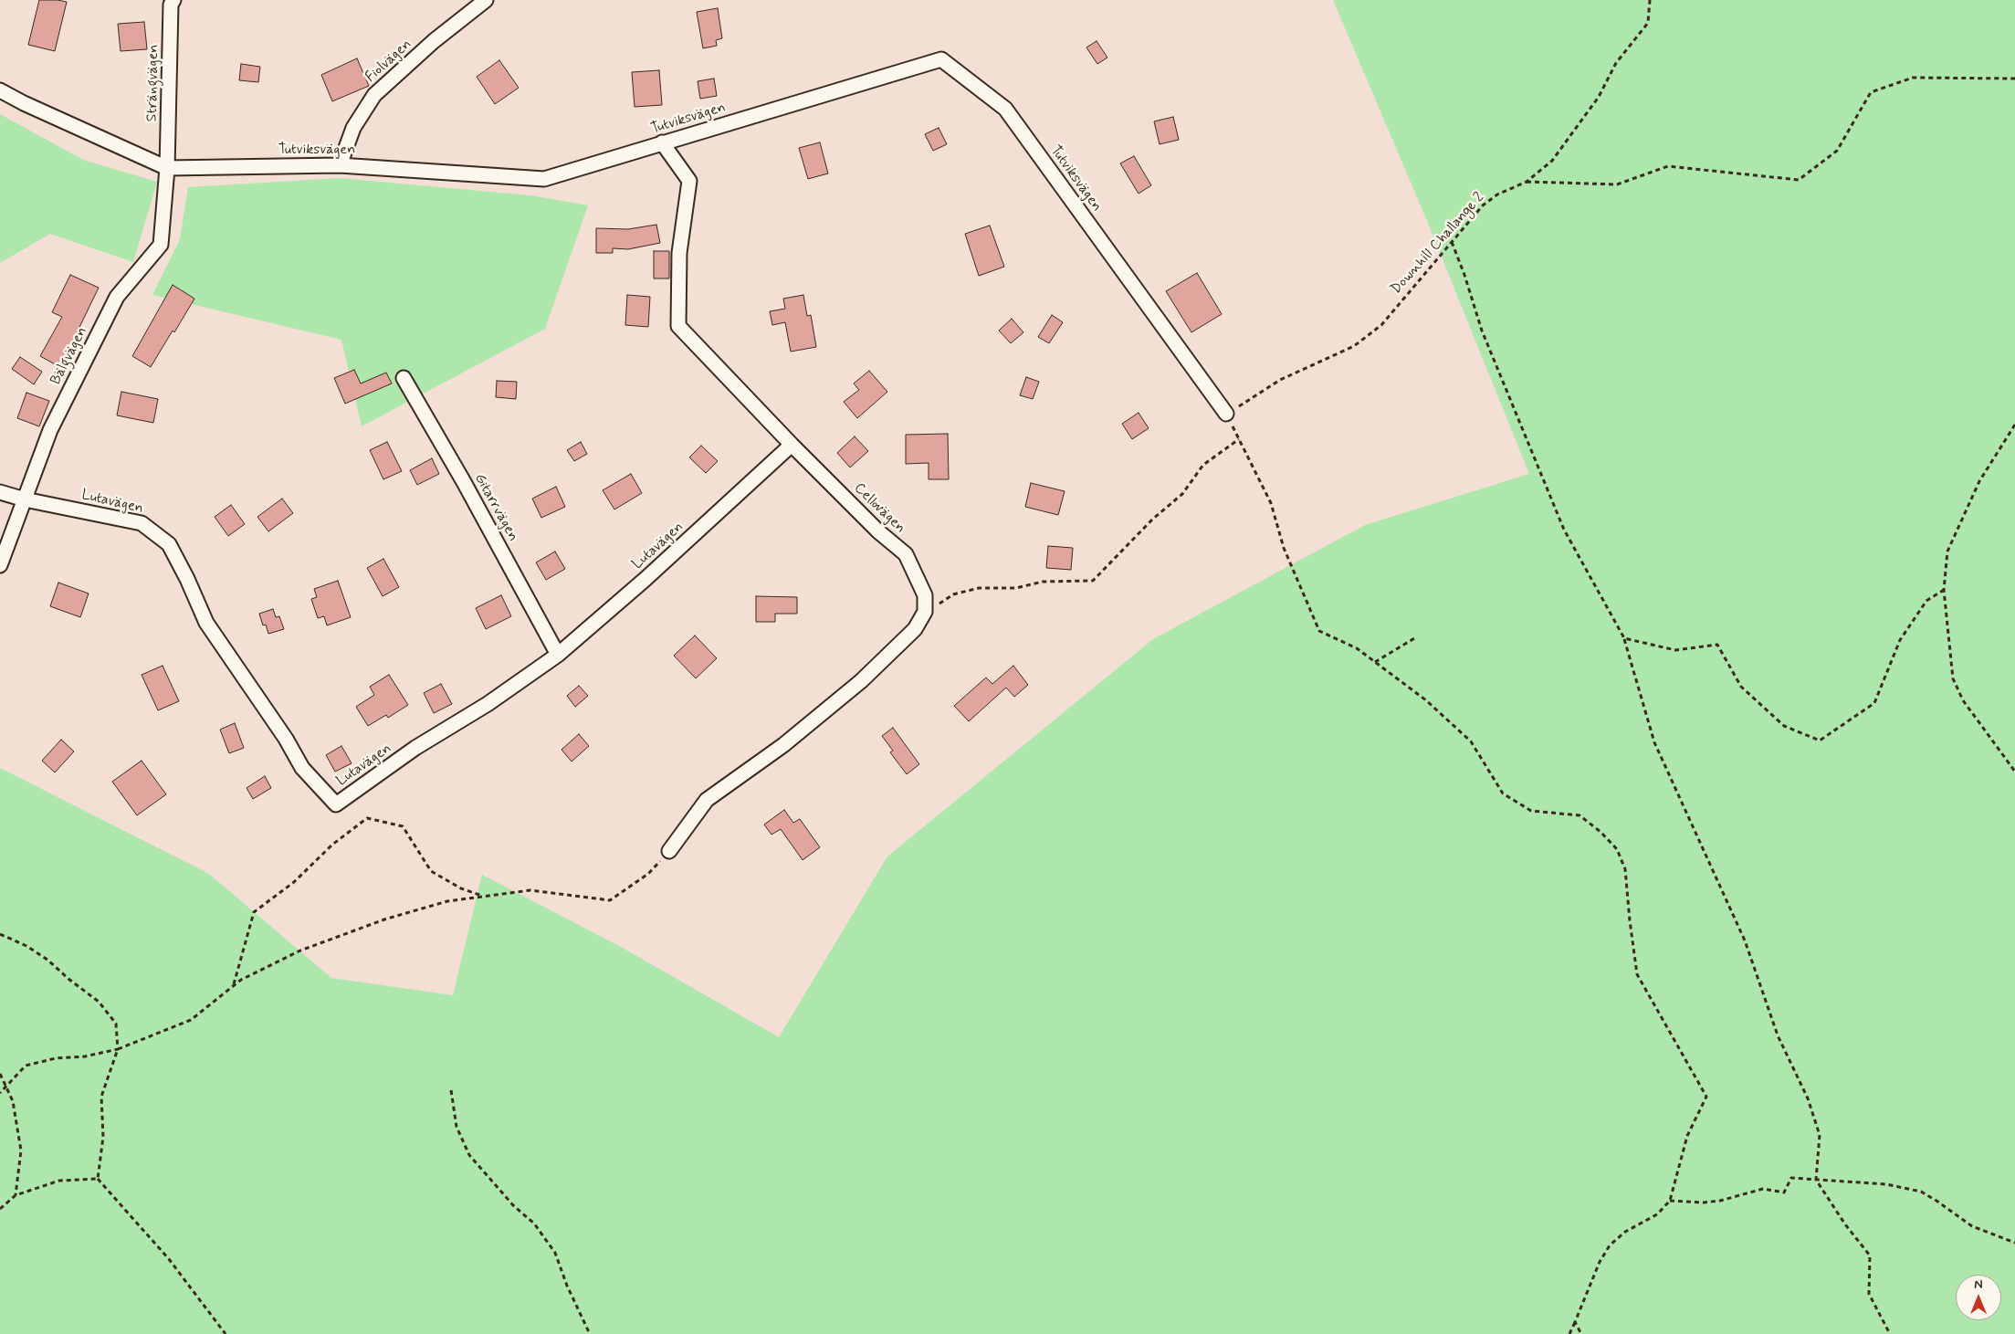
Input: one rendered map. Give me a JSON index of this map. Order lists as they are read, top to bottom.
{
  "streets": {
    "street": [
      "Fiolvägen",
      "Strängvägen",
      "Tutviksvägen",
      "Bälgvägen",
      "Lutavägen",
      "Gitarrvägen",
      "Cellovägen"
    ],
    "path": ["Downhill Challange 2"]
  },
  "crossings": [
    ["Fiolvägen", "Tutviksvägen"],
    ["Strängvägen", "Tutviksvägen"],
    ["Strängvägen", "Bälgvägen"],
    ["Tutviksvägen", "Downhill Challange 2"],
    ["Tutviksvägen", "Bälgvägen"],
    ["Tutviksvägen", "Cellovägen"],
    ["Bälgvägen", "Lutavägen"],
    ["Lutavägen", "Gitarrvägen"],
    ["Lutavägen", "Cellovägen"]
  ],
  "north": "top"
}
